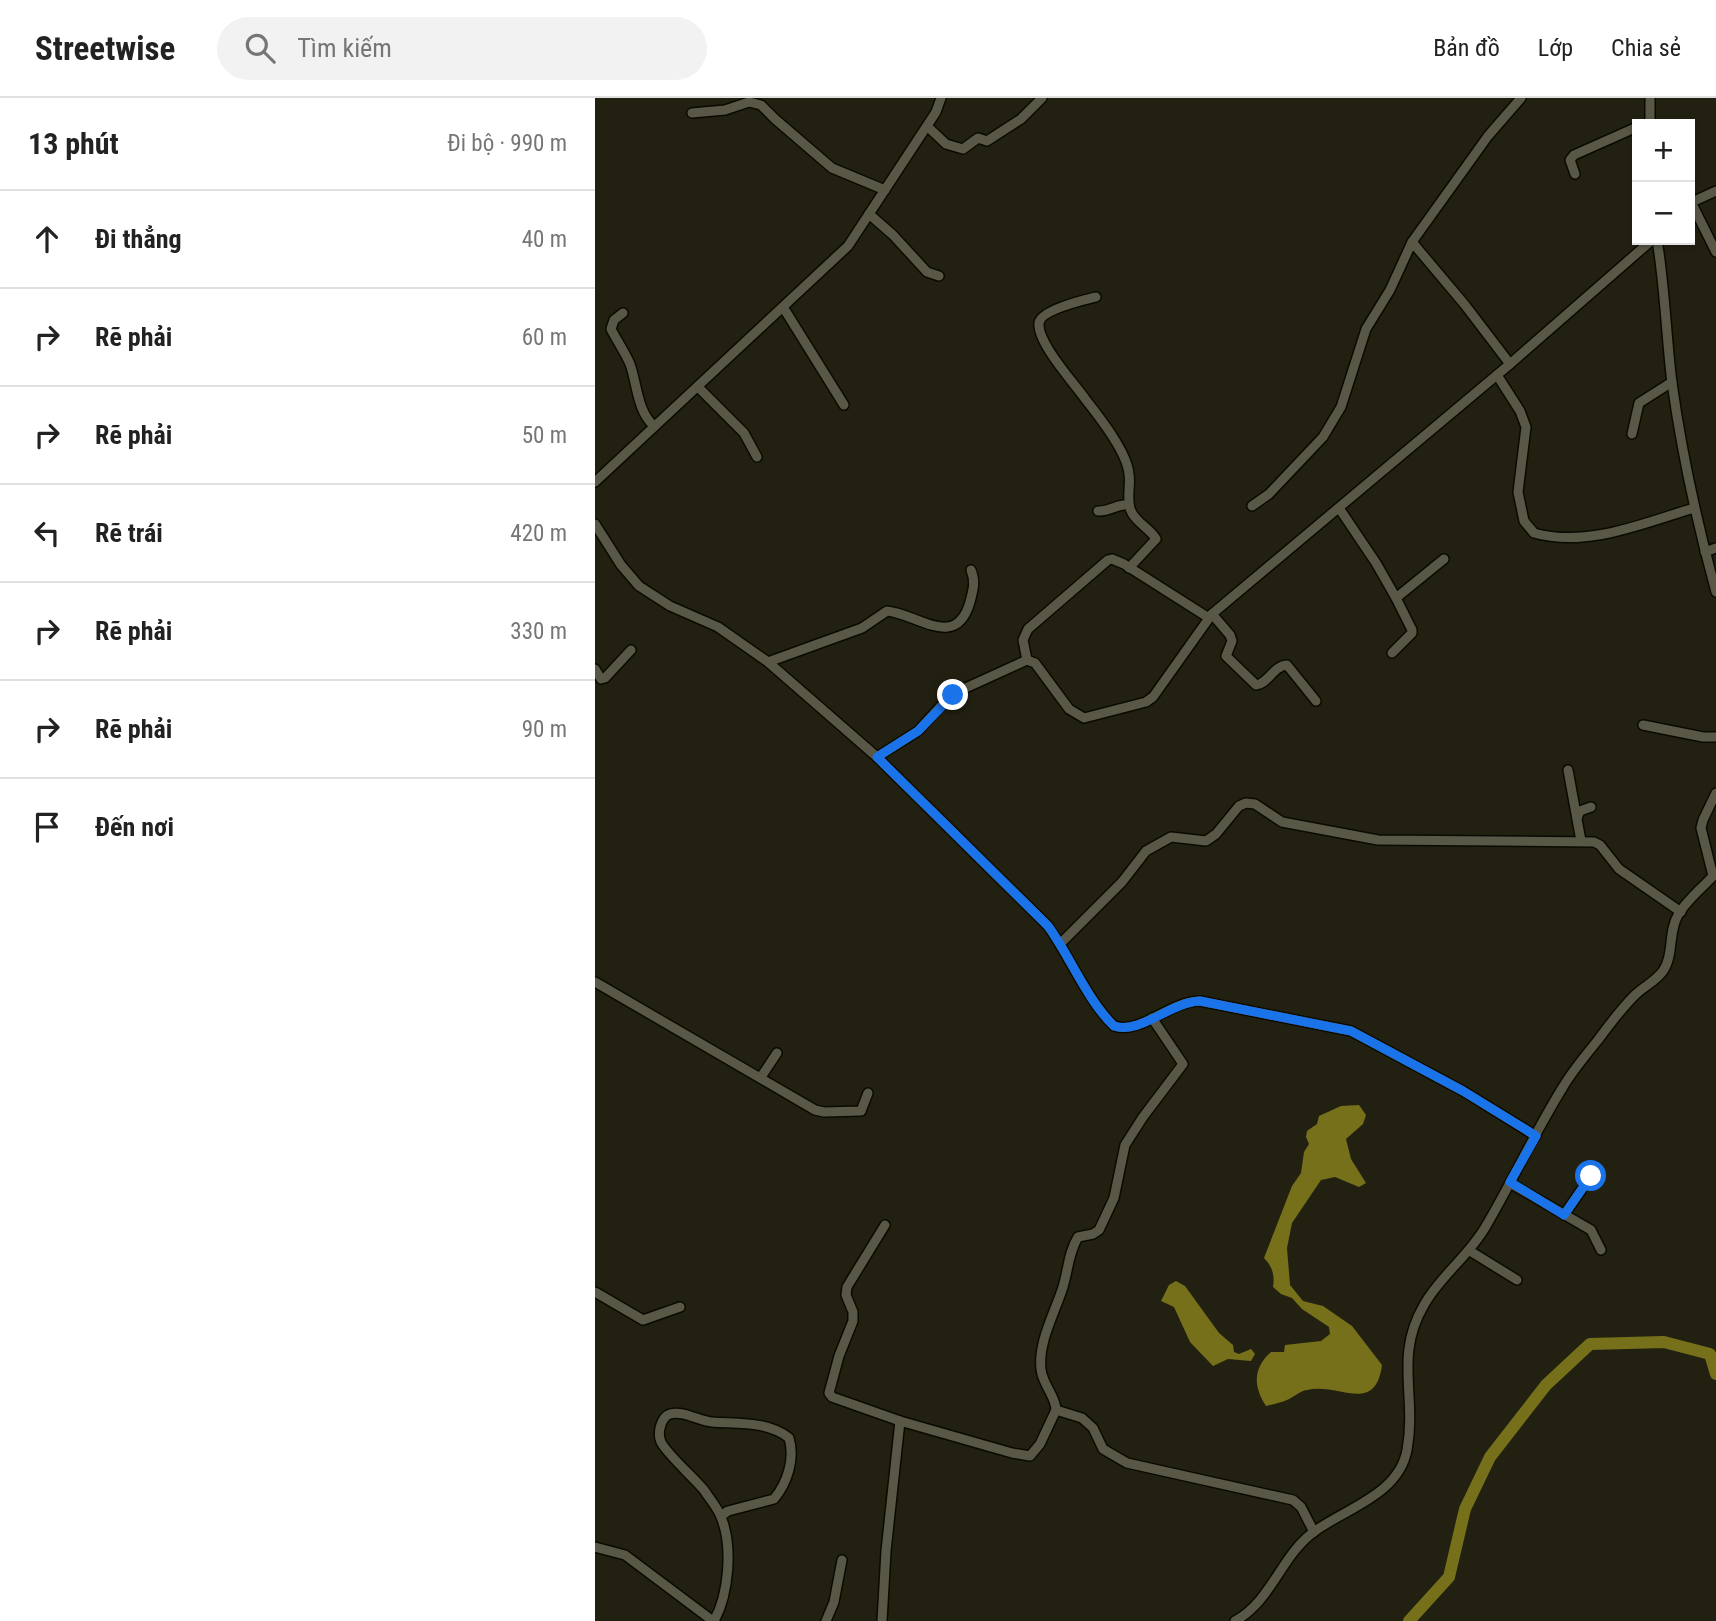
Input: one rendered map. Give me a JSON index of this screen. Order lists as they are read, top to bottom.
{
  "page": {
    "header": "Streetwise",
    "search": "Tìm kiếm",
    "nav": ["Bản đồ", "Lớp", "Chia sẻ"],
    "heading": ["13 phút", "Đi bộ · 990 m"],
    "map_buttons": ["+", "−"],
    "list": [
      ["Đi thẳng", "40 m"],
      ["Rẽ phải", "60 m"],
      ["Rẽ phải", "50 m"],
      ["Rẽ trái", "420 m"],
      ["Rẽ phải", "330 m"],
      ["Rẽ phải", "90 m"],
      "Đến nơi"
    ]
  }
}
